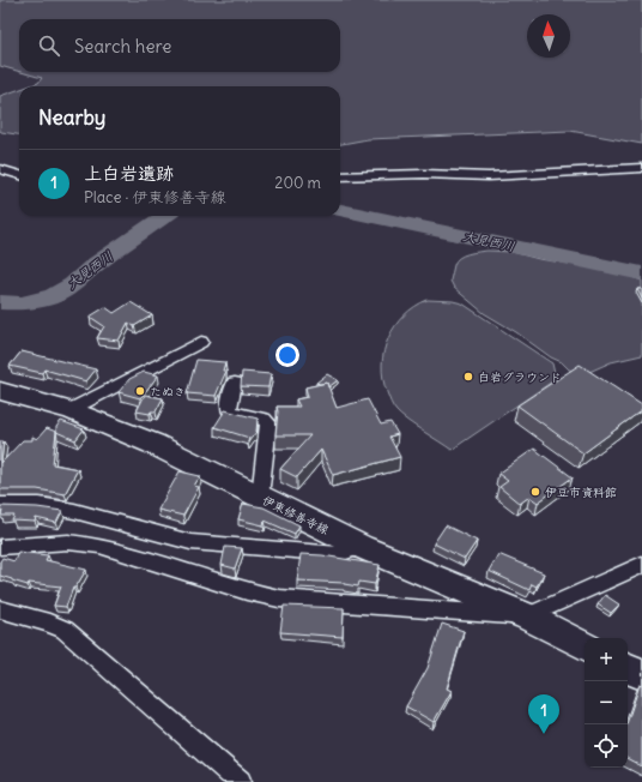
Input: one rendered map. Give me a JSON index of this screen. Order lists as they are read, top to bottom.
{
  "streets": {
    "main road": ["伊東修善寺線"]
  },
  "water": ["大見西川"],
  "places": ["白岩グラウンド", "たぬき", "伊豆市資料館"],
  "north": "top",
  "page": {
    "search": "Search here",
    "heading": "Nearby",
    "list": [
      {
        "mark": "1",
        "name": "上白岩遺跡",
        "note": "Place · 伊東修善寺線",
        "value": "200 m"
      }
    ],
    "map_buttons": ["+", "−"],
    "pins": "1"
  }
}
